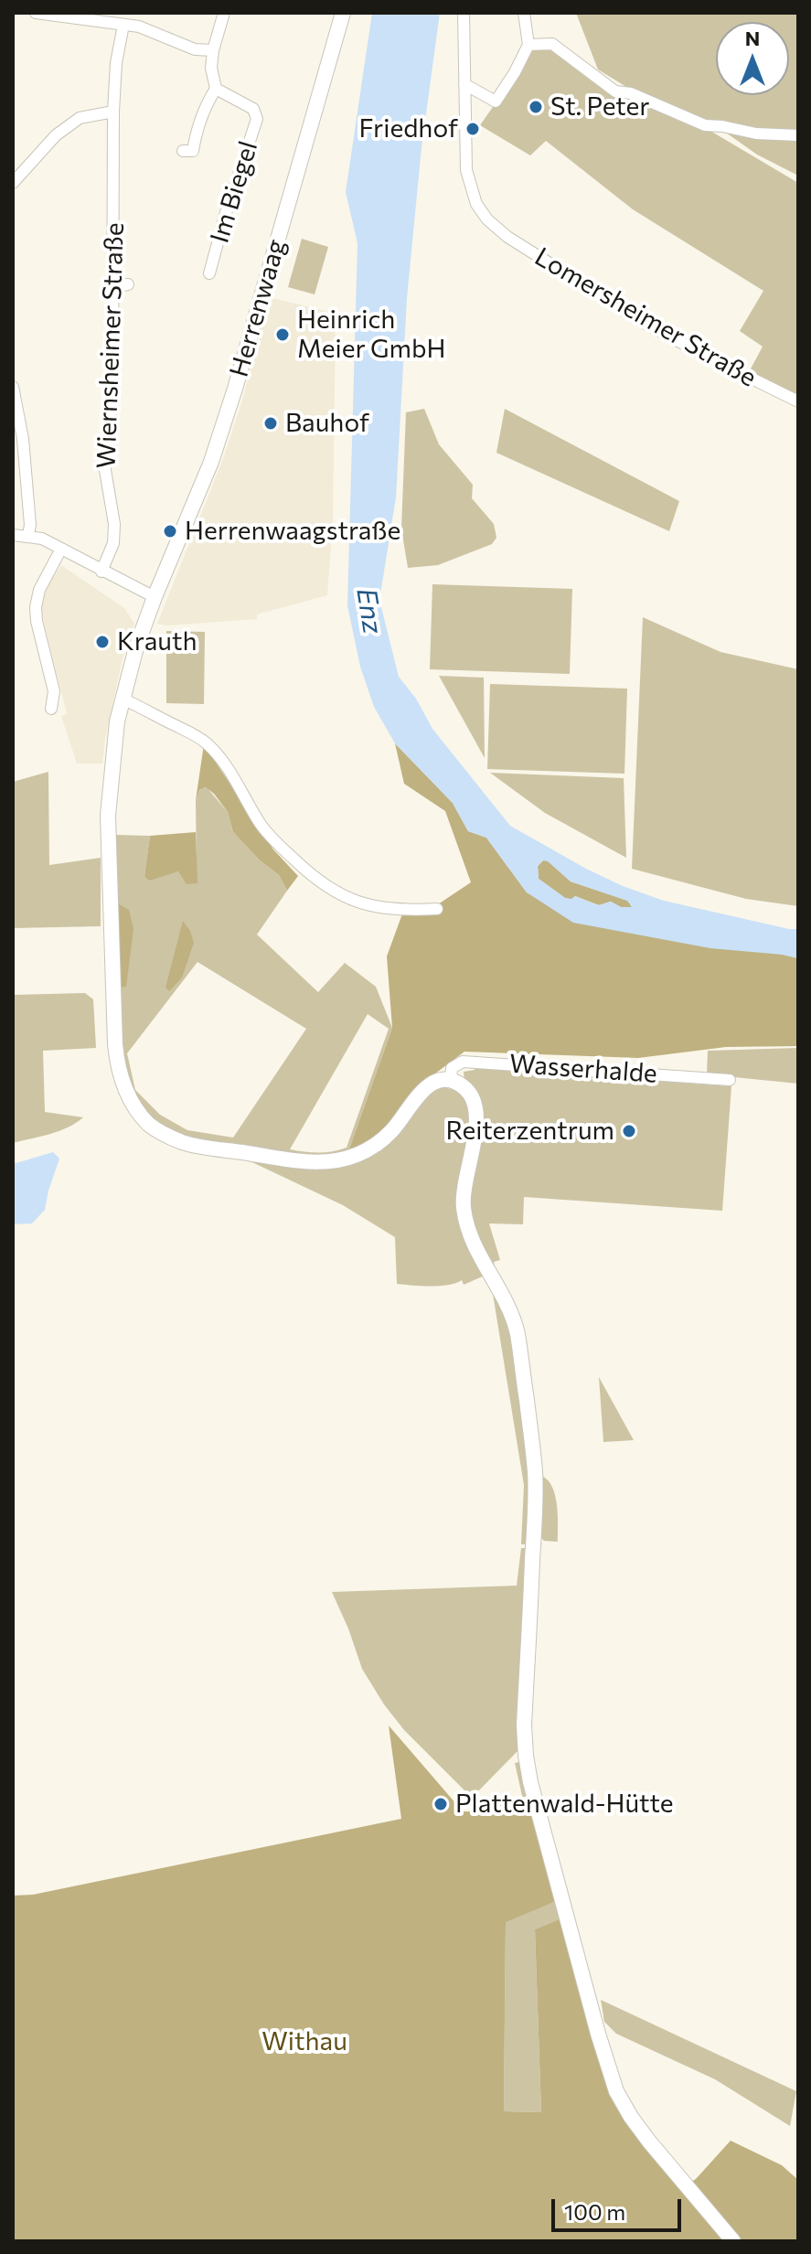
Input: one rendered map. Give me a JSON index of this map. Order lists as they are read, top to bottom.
{
  "streets": {
    "main road": ["Herrenwaag"],
    "street": [
      "Im Biegel",
      "Lomersheimer Straße",
      "Wiernsheimer Straße",
      "Wasserhalde"
    ]
  },
  "water": ["Enz"],
  "parks": ["Withau"],
  "places": [
    "St. Peter",
    "Friedhof",
    "Heinrich Meier GmbH",
    "Bauhof",
    "Herrenwaagstraße",
    "Krauth",
    "Reiterzentrum",
    "Plattenwald-Hütte"
  ],
  "scale_bar": "100 m",
  "north": "top"
}
